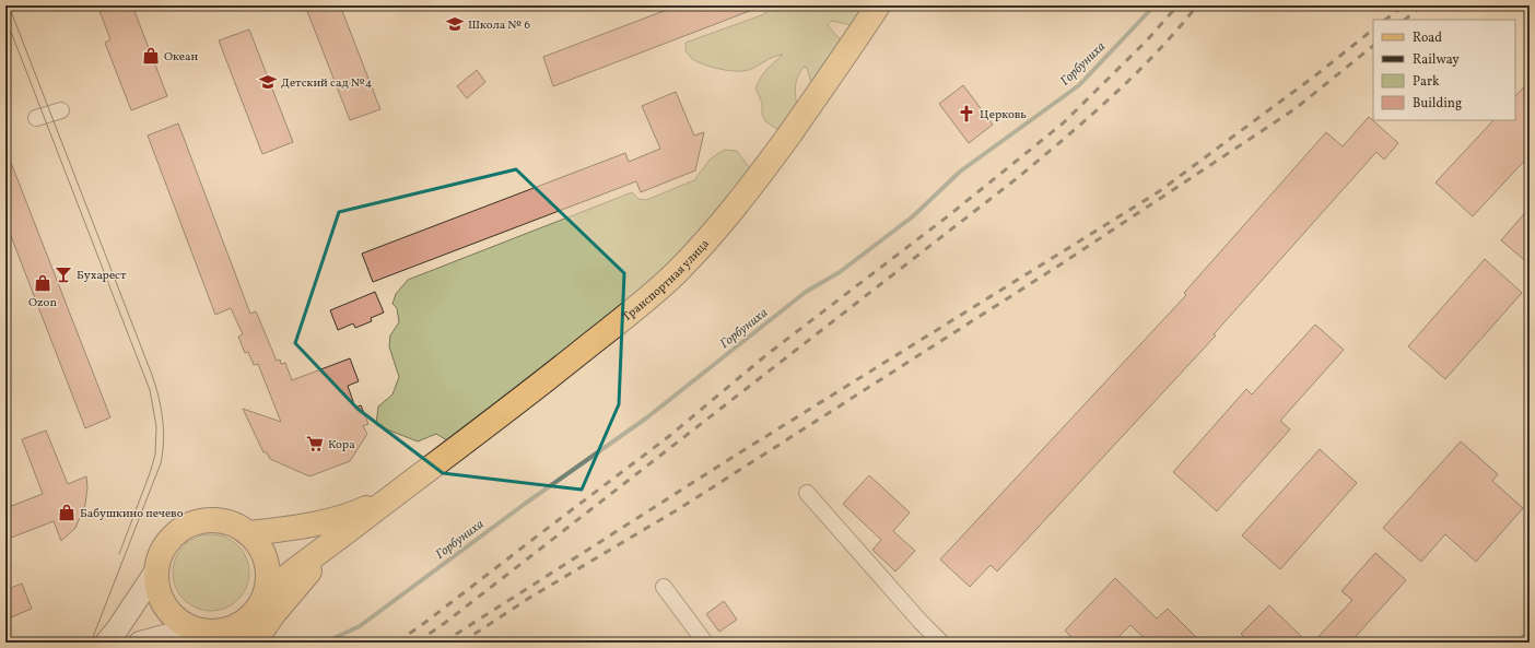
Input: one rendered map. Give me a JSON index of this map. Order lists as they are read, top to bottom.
{
  "streets": {
    "main road": ["Транспортная улица"]
  },
  "water": ["Горбуниха"],
  "places": {
    "school or university": ["Школа № 6", "Детский сад №4"],
    "shop": ["Океан", "Ozon", "Бабушкино печево"],
    "church": ["Церковь"],
    "bar": ["Бухарест"],
    "supermarket": ["Кора"]
  },
  "legend": [
    "Road",
    "Railway",
    "Park",
    "Building"
  ]
}
